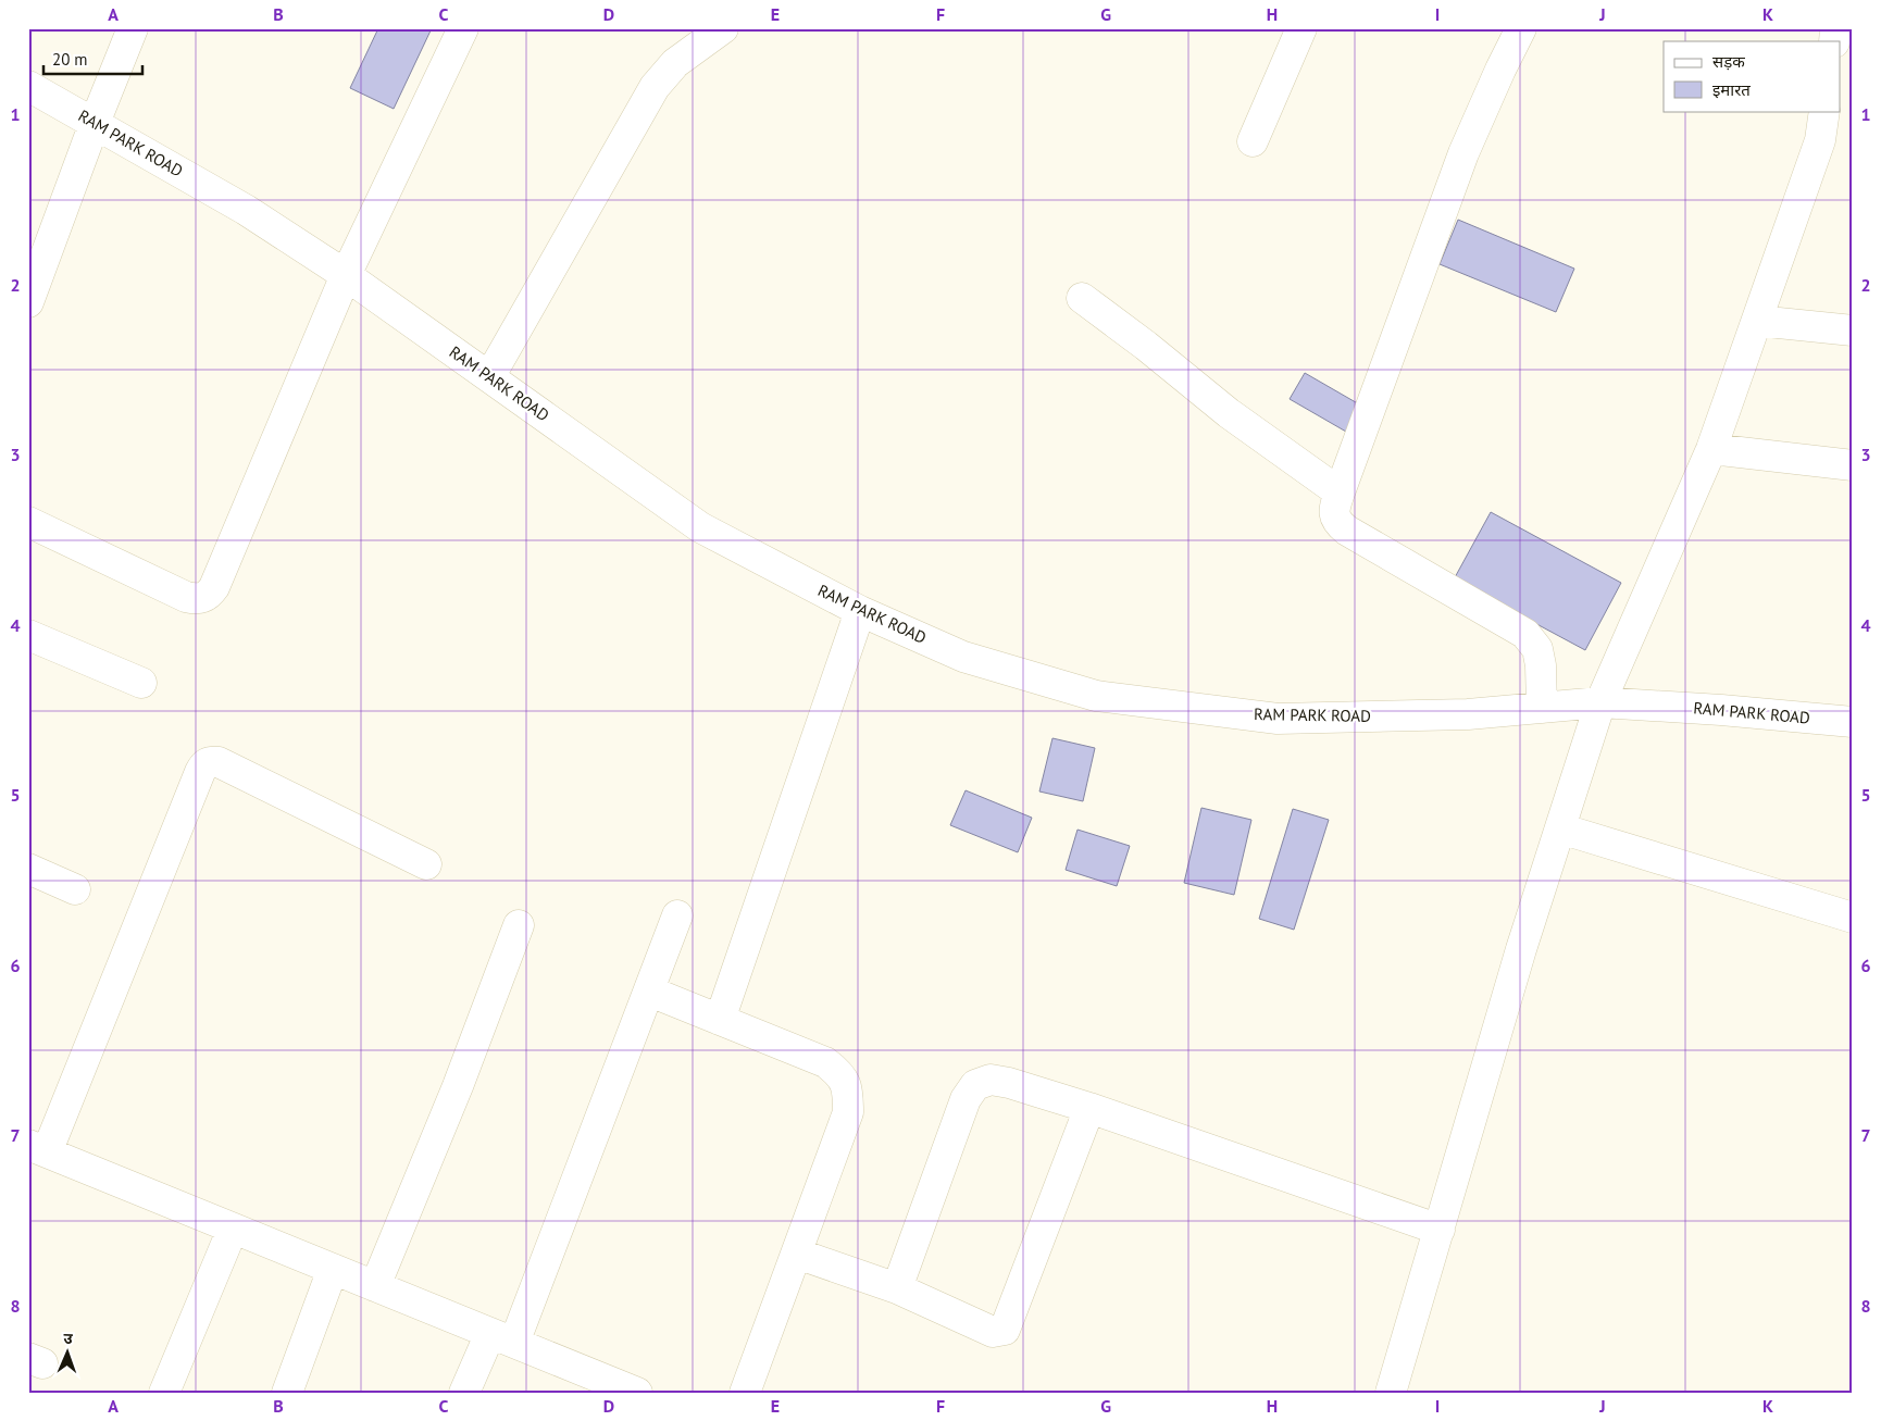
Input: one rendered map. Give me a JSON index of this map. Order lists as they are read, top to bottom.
{
  "streets": {
    "street": ["RAM PARK ROAD"]
  },
  "legend": ["सड़क", "इमारत"],
  "scale_bar": "20 m",
  "north": "top",
  "grid": {
    "columns": [
      "A",
      "B",
      "C",
      "D",
      "E",
      "F",
      "G",
      "H",
      "I",
      "J",
      "K"
    ],
    "rows": [
      "1",
      "2",
      "3",
      "4",
      "5",
      "6",
      "7",
      "8"
    ]
  }
}
